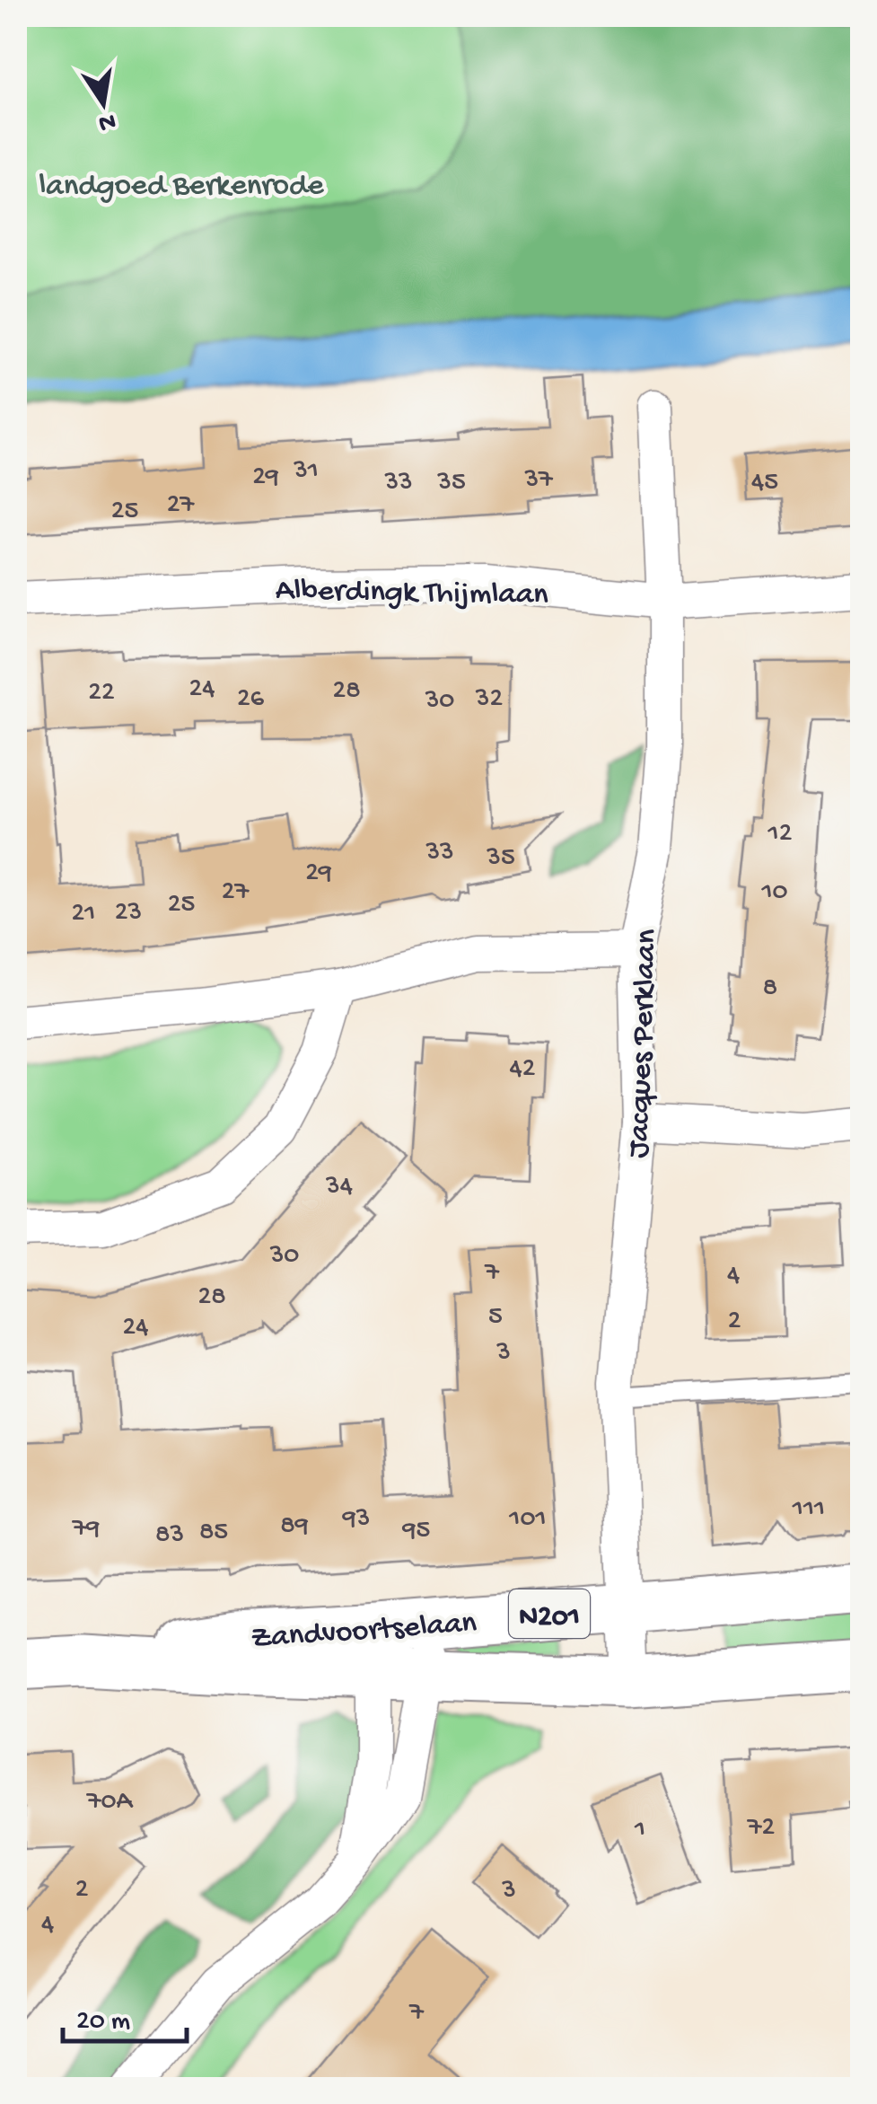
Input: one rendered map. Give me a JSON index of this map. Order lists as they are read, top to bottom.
{
  "streets": {
    "main road": ["N201", "Zandvoortselaan"],
    "street": ["Alberdingk Thijmlaan", "Jacques Perklaan"]
  },
  "crossings": [
    ["Alberdingk Thijmlaan", "Jacques Perklaan"],
    ["Jacques Perklaan", "Zandvoortselaan"]
  ],
  "parks": ["landgoed Berkenrode"],
  "house_numbers": [
    "31",
    "29",
    "37",
    "33",
    "35",
    "45",
    "27",
    "25",
    "24",
    "28",
    "22",
    "26",
    "32",
    "30",
    "12",
    "33",
    "35",
    "29",
    "27",
    "10",
    "25",
    "23",
    "21",
    "8",
    "42",
    "34",
    "30",
    "7",
    "4",
    "28",
    "5",
    "2",
    "24",
    "3",
    "111",
    "93",
    "101",
    "89",
    "79",
    "95",
    "85",
    "83",
    "70A",
    "72",
    "1",
    "2",
    "3",
    "4",
    "7"
  ],
  "scale_bar": "20 m",
  "north": "bottom"
}
